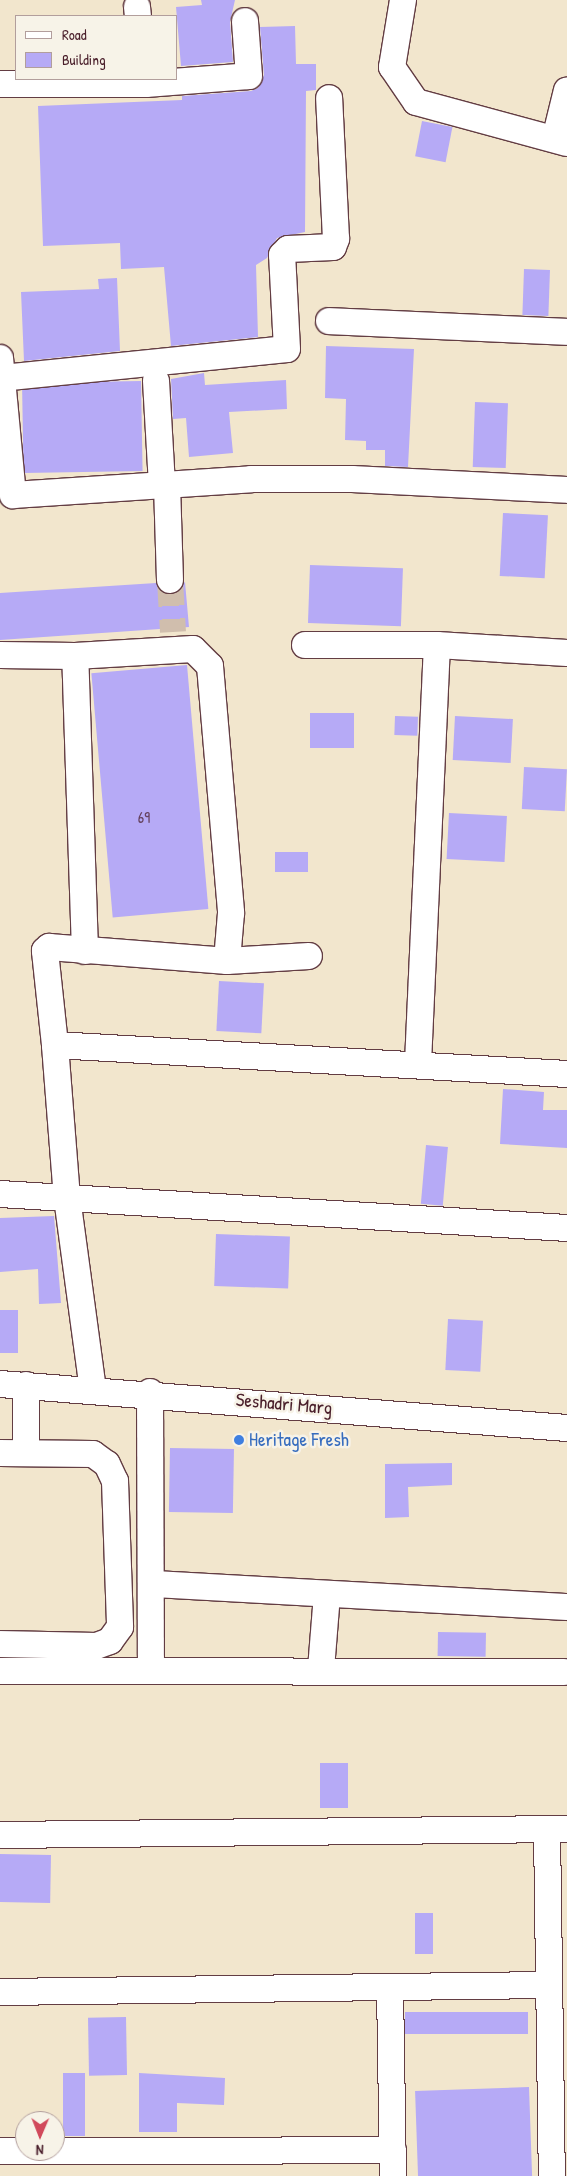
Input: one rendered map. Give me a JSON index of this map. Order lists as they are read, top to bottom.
{
  "streets": {
    "street": ["Seshadri Marg"]
  },
  "places": ["Heritage Fresh"],
  "house_numbers": ["69"],
  "legend": ["Road", "Building"],
  "north": "bottom"
}
